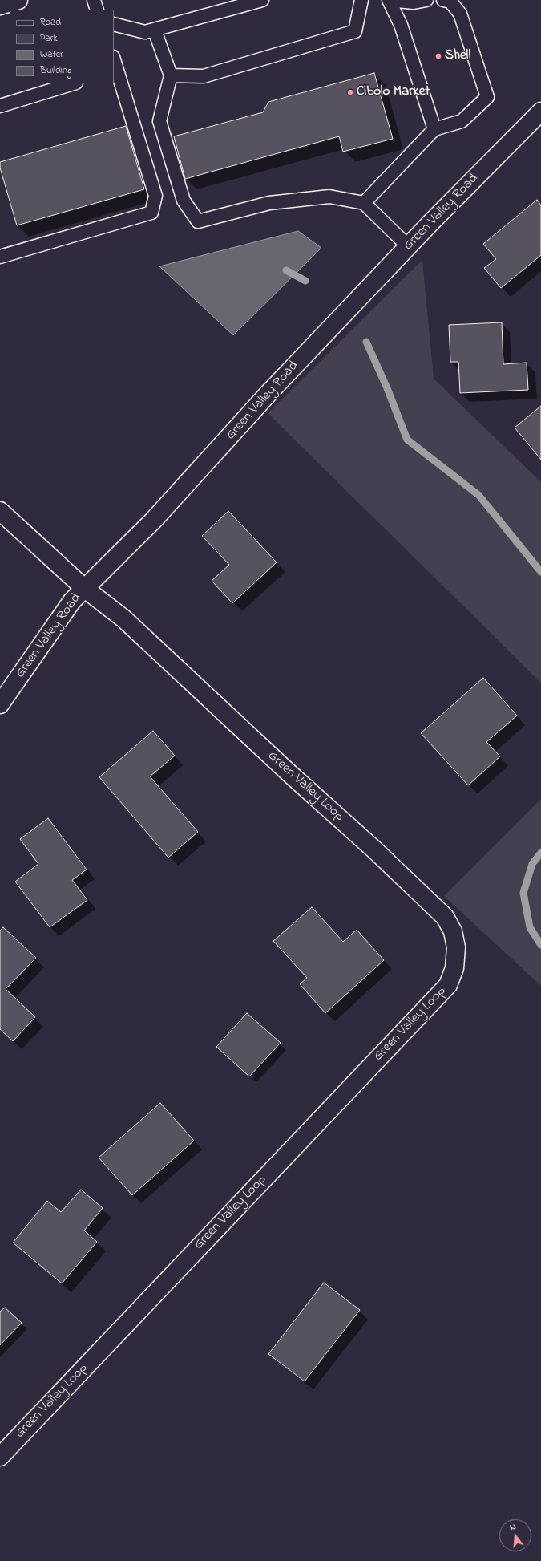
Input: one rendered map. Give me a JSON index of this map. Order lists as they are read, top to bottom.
{
  "streets": {
    "street": ["Green Valley Road", "Green Valley Loop"]
  },
  "crossings": [
    ["Green Valley Road", "Green Valley Loop"]
  ],
  "places": ["Shell", "Cibolo Market"],
  "legend": [
    "Road",
    "Park",
    "Water",
    "Building"
  ],
  "north": "top"
}
